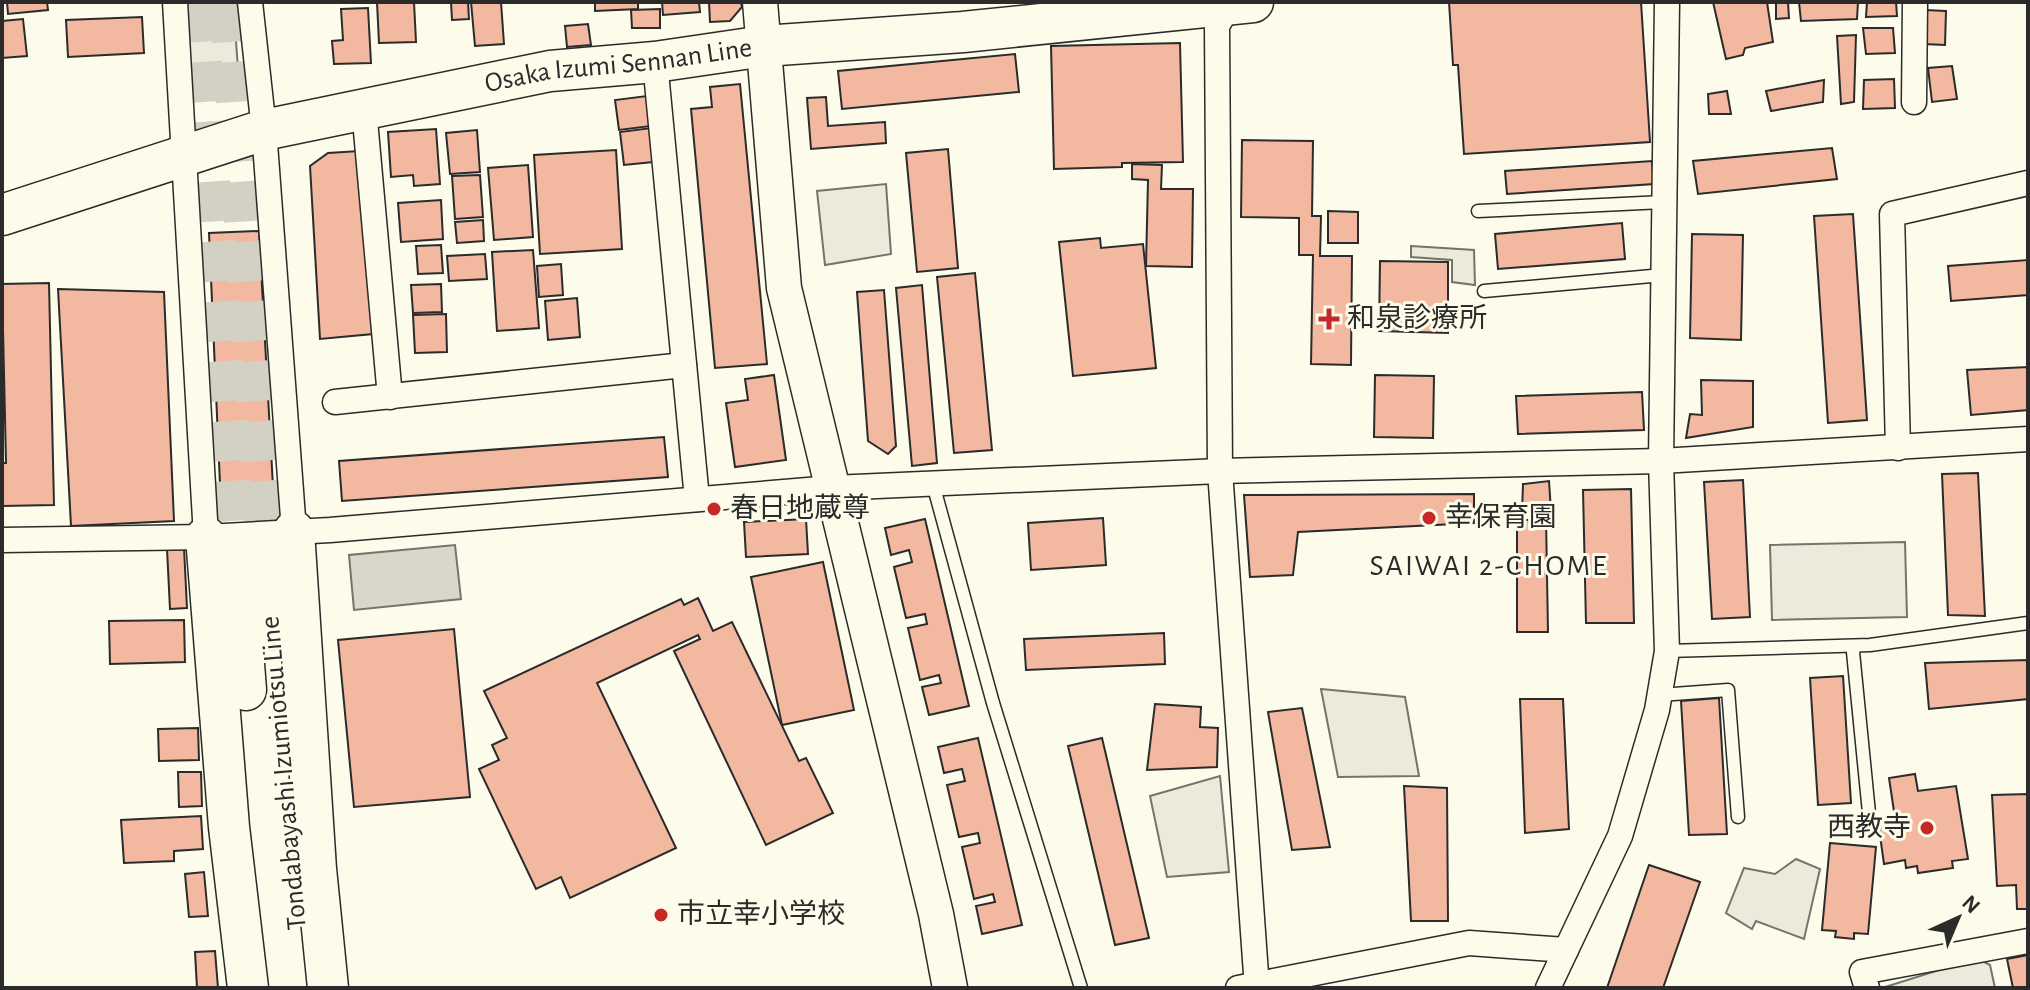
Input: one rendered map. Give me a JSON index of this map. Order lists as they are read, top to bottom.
{
  "streets": {
    "main road": ["Osaka Izumi Sennan Line", "Tondabayashi Izumiotsu Line"]
  },
  "districts": ["SAIWAI 2-CHOME"],
  "places": {
    "health": ["和泉診療所"],
    "other": [
      "春日地蔵尊",
      "幸保育園",
      "西教寺",
      "市立幸小学校"
    ]
  },
  "north": "top right"
}
